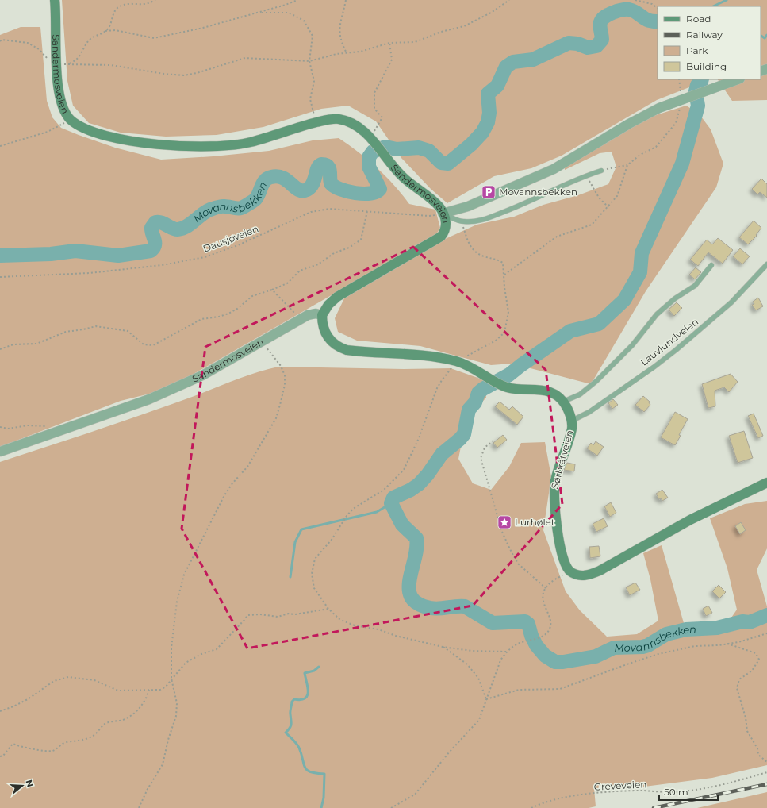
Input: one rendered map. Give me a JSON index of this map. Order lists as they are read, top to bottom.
{
  "streets": {
    "street": ["Sandermosveien", "Sørbråtveien"],
    "lane": ["Lauvlundveien"],
    "path": ["Dausjøveien", "Greveveien"]
  },
  "crossings": [
    ["Sandermosveien", "Dausjøveien"],
    ["Lauvlundveien", "Sørbråtveien"]
  ],
  "water": ["Movannsbekken"],
  "places": {
    "parking": ["Movannsbekken"],
    "place": ["Lurhølet"]
  },
  "legend": [
    "Road",
    "Railway",
    "Park",
    "Building"
  ],
  "scale_bar": "50 m",
  "north": "right"
}
